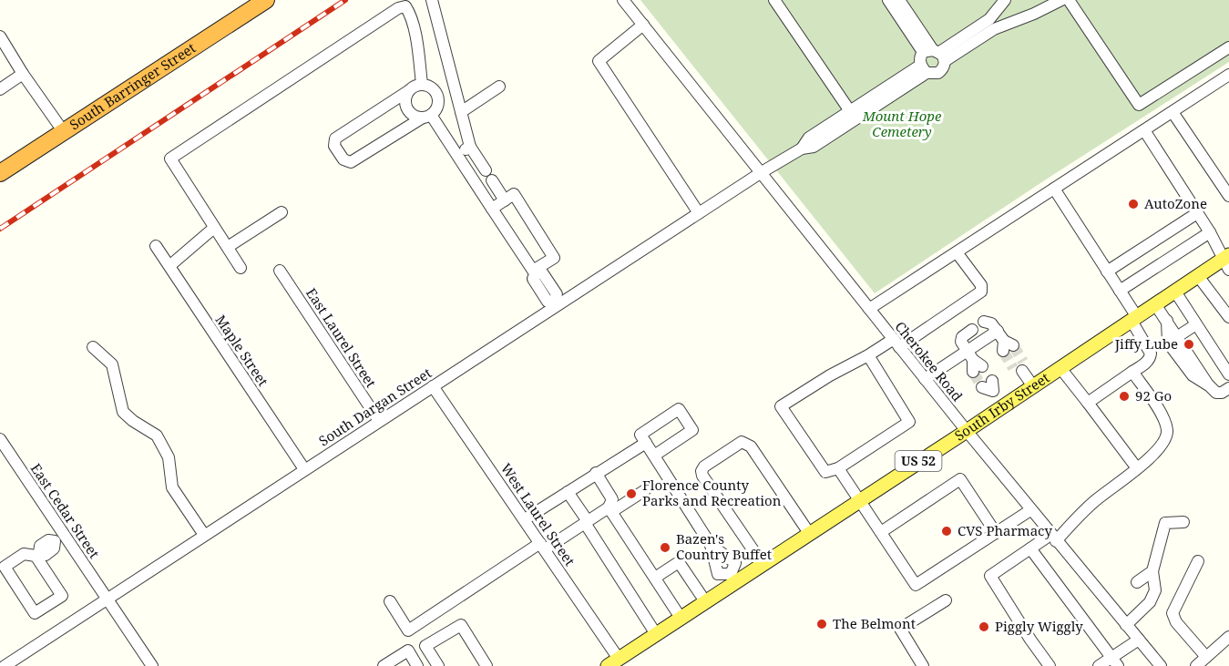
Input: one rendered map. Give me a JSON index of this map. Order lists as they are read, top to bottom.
{
  "streets": {
    "highway": ["South Barringer Street"],
    "main road": ["South Irby Street", "US 52"],
    "street": [
      "East Laurel Street",
      "Maple Street",
      "Cherokee Road",
      "South Dargan Street",
      "East Cedar Street",
      "West Laurel Street"
    ]
  },
  "crossings": [
    ["East Laurel Street", "South Dargan Street"],
    ["Maple Street", "South Dargan Street"],
    ["Cherokee Road", "South Dargan Street"],
    ["Cherokee Road", "South Irby Street"],
    ["South Dargan Street", "East Cedar Street"],
    ["South Dargan Street", "West Laurel Street"],
    ["South Irby Street", "West Laurel Street"]
  ],
  "parks": ["Mount Hope Cemetery"],
  "places": [
    "AutoZone",
    "Jiffy Lube",
    "92 Go",
    "Florence County Parks and Recreation",
    "CVS Pharmacy",
    "Bazen's Country Buffet",
    "The Belmont",
    "Piggly Wiggly"
  ]
}
